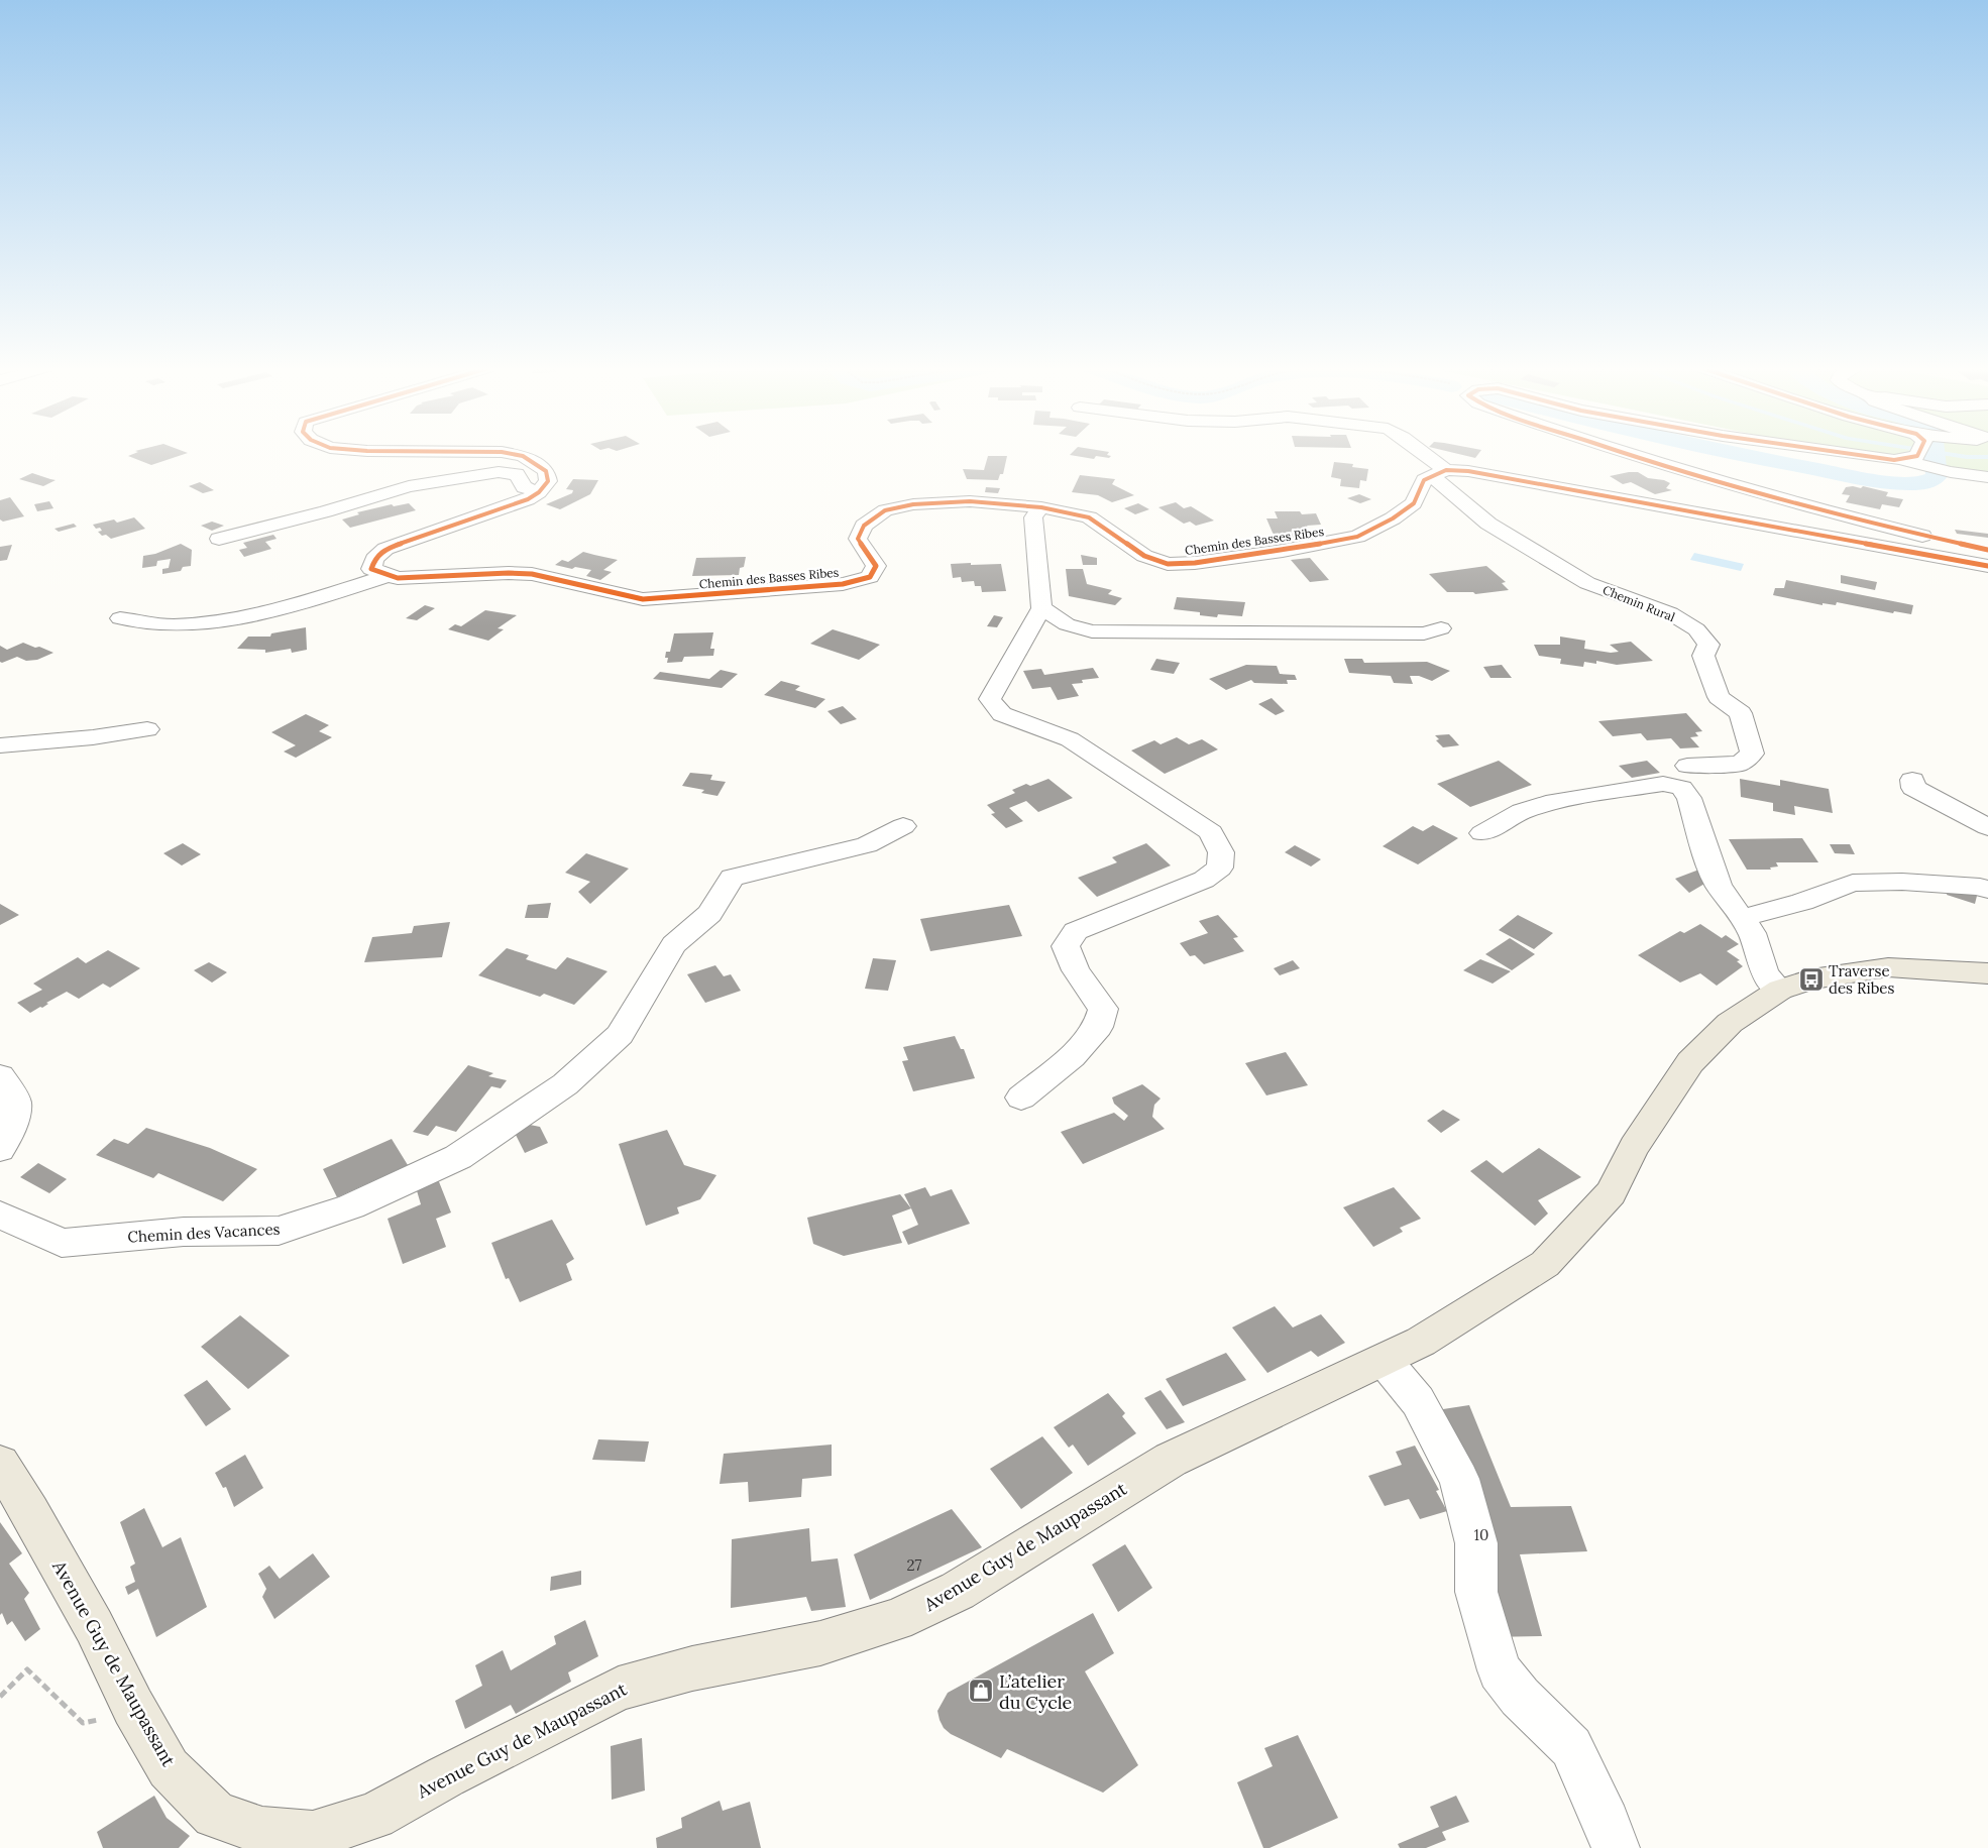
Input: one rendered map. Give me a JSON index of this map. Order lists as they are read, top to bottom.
{
  "streets": {
    "main road": ["Avenue Guy de Maupassant"],
    "street": ["Chemin des Basses Ribes", "Chemin Rural", "Chemin des Vacances"]
  },
  "crossings": [
    ["Chemin des Basses Ribes", "Chemin Rural"]
  ],
  "places": {
    "bus stop": ["Traverse des Ribes"],
    "shop": ["L’atelier du Cycle"]
  },
  "house_numbers": ["10", "27"]
}
